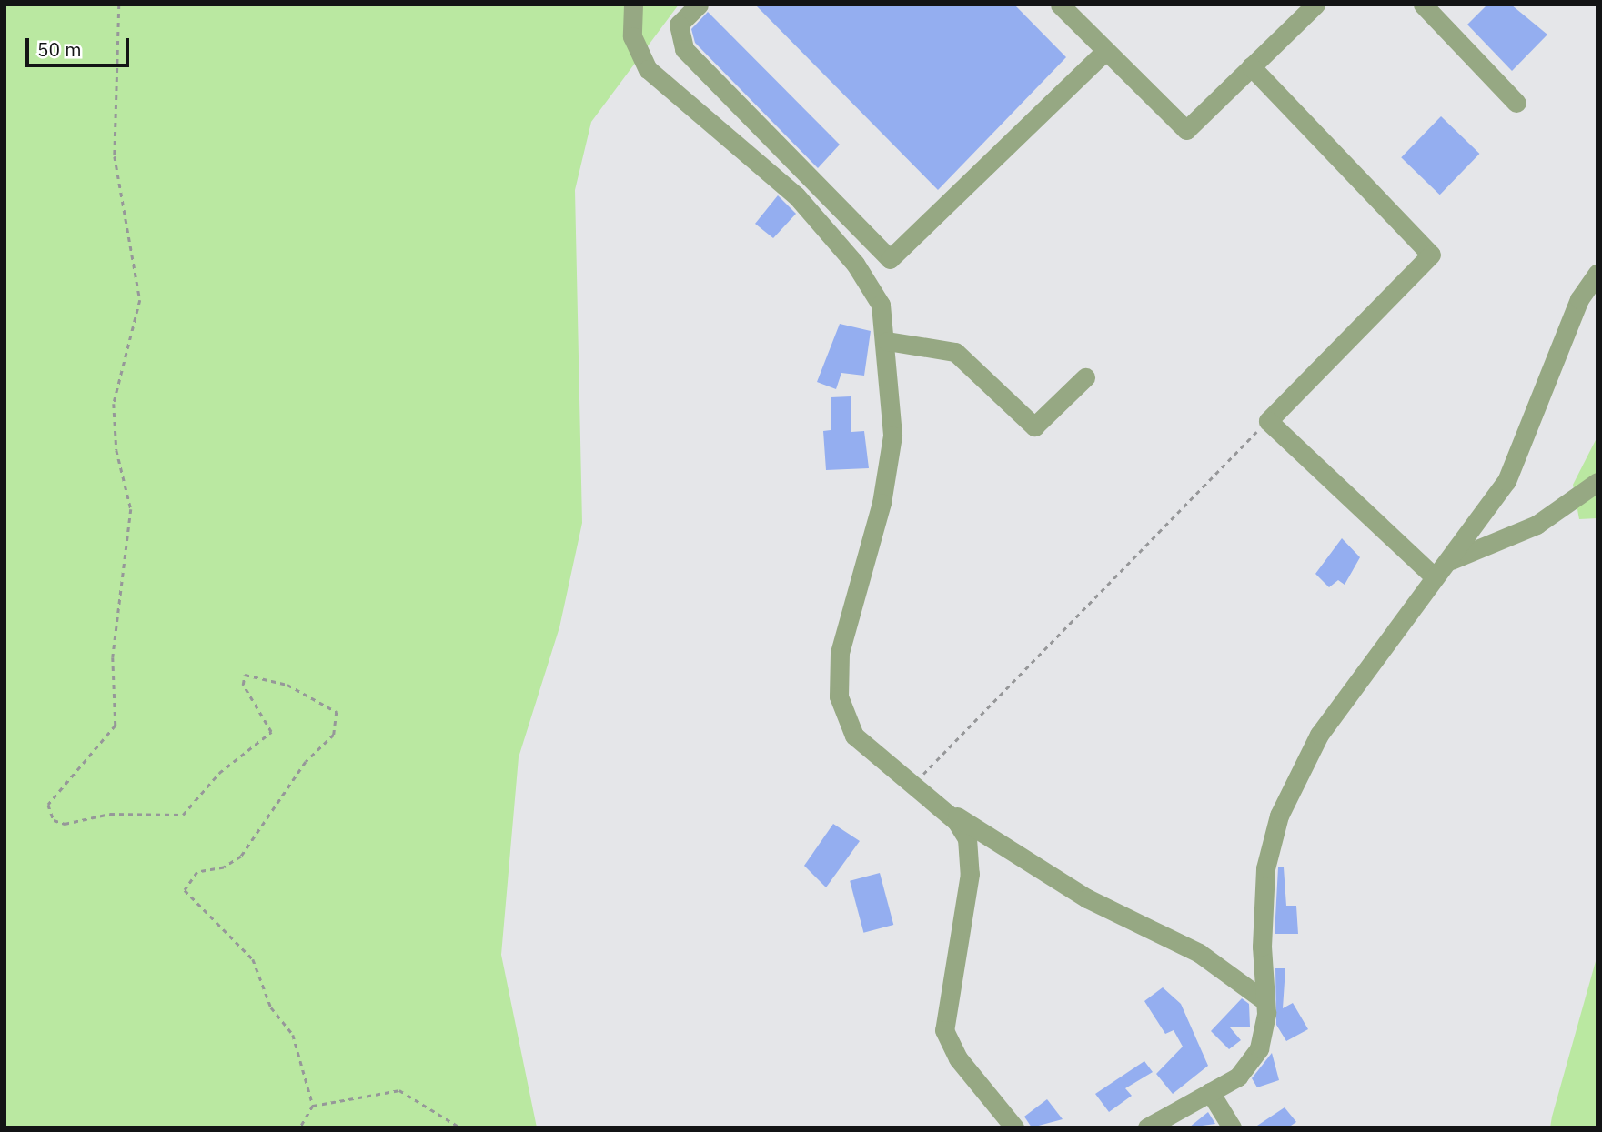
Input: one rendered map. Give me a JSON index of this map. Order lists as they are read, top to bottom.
{
  "scale_bar": "50 m"
}
